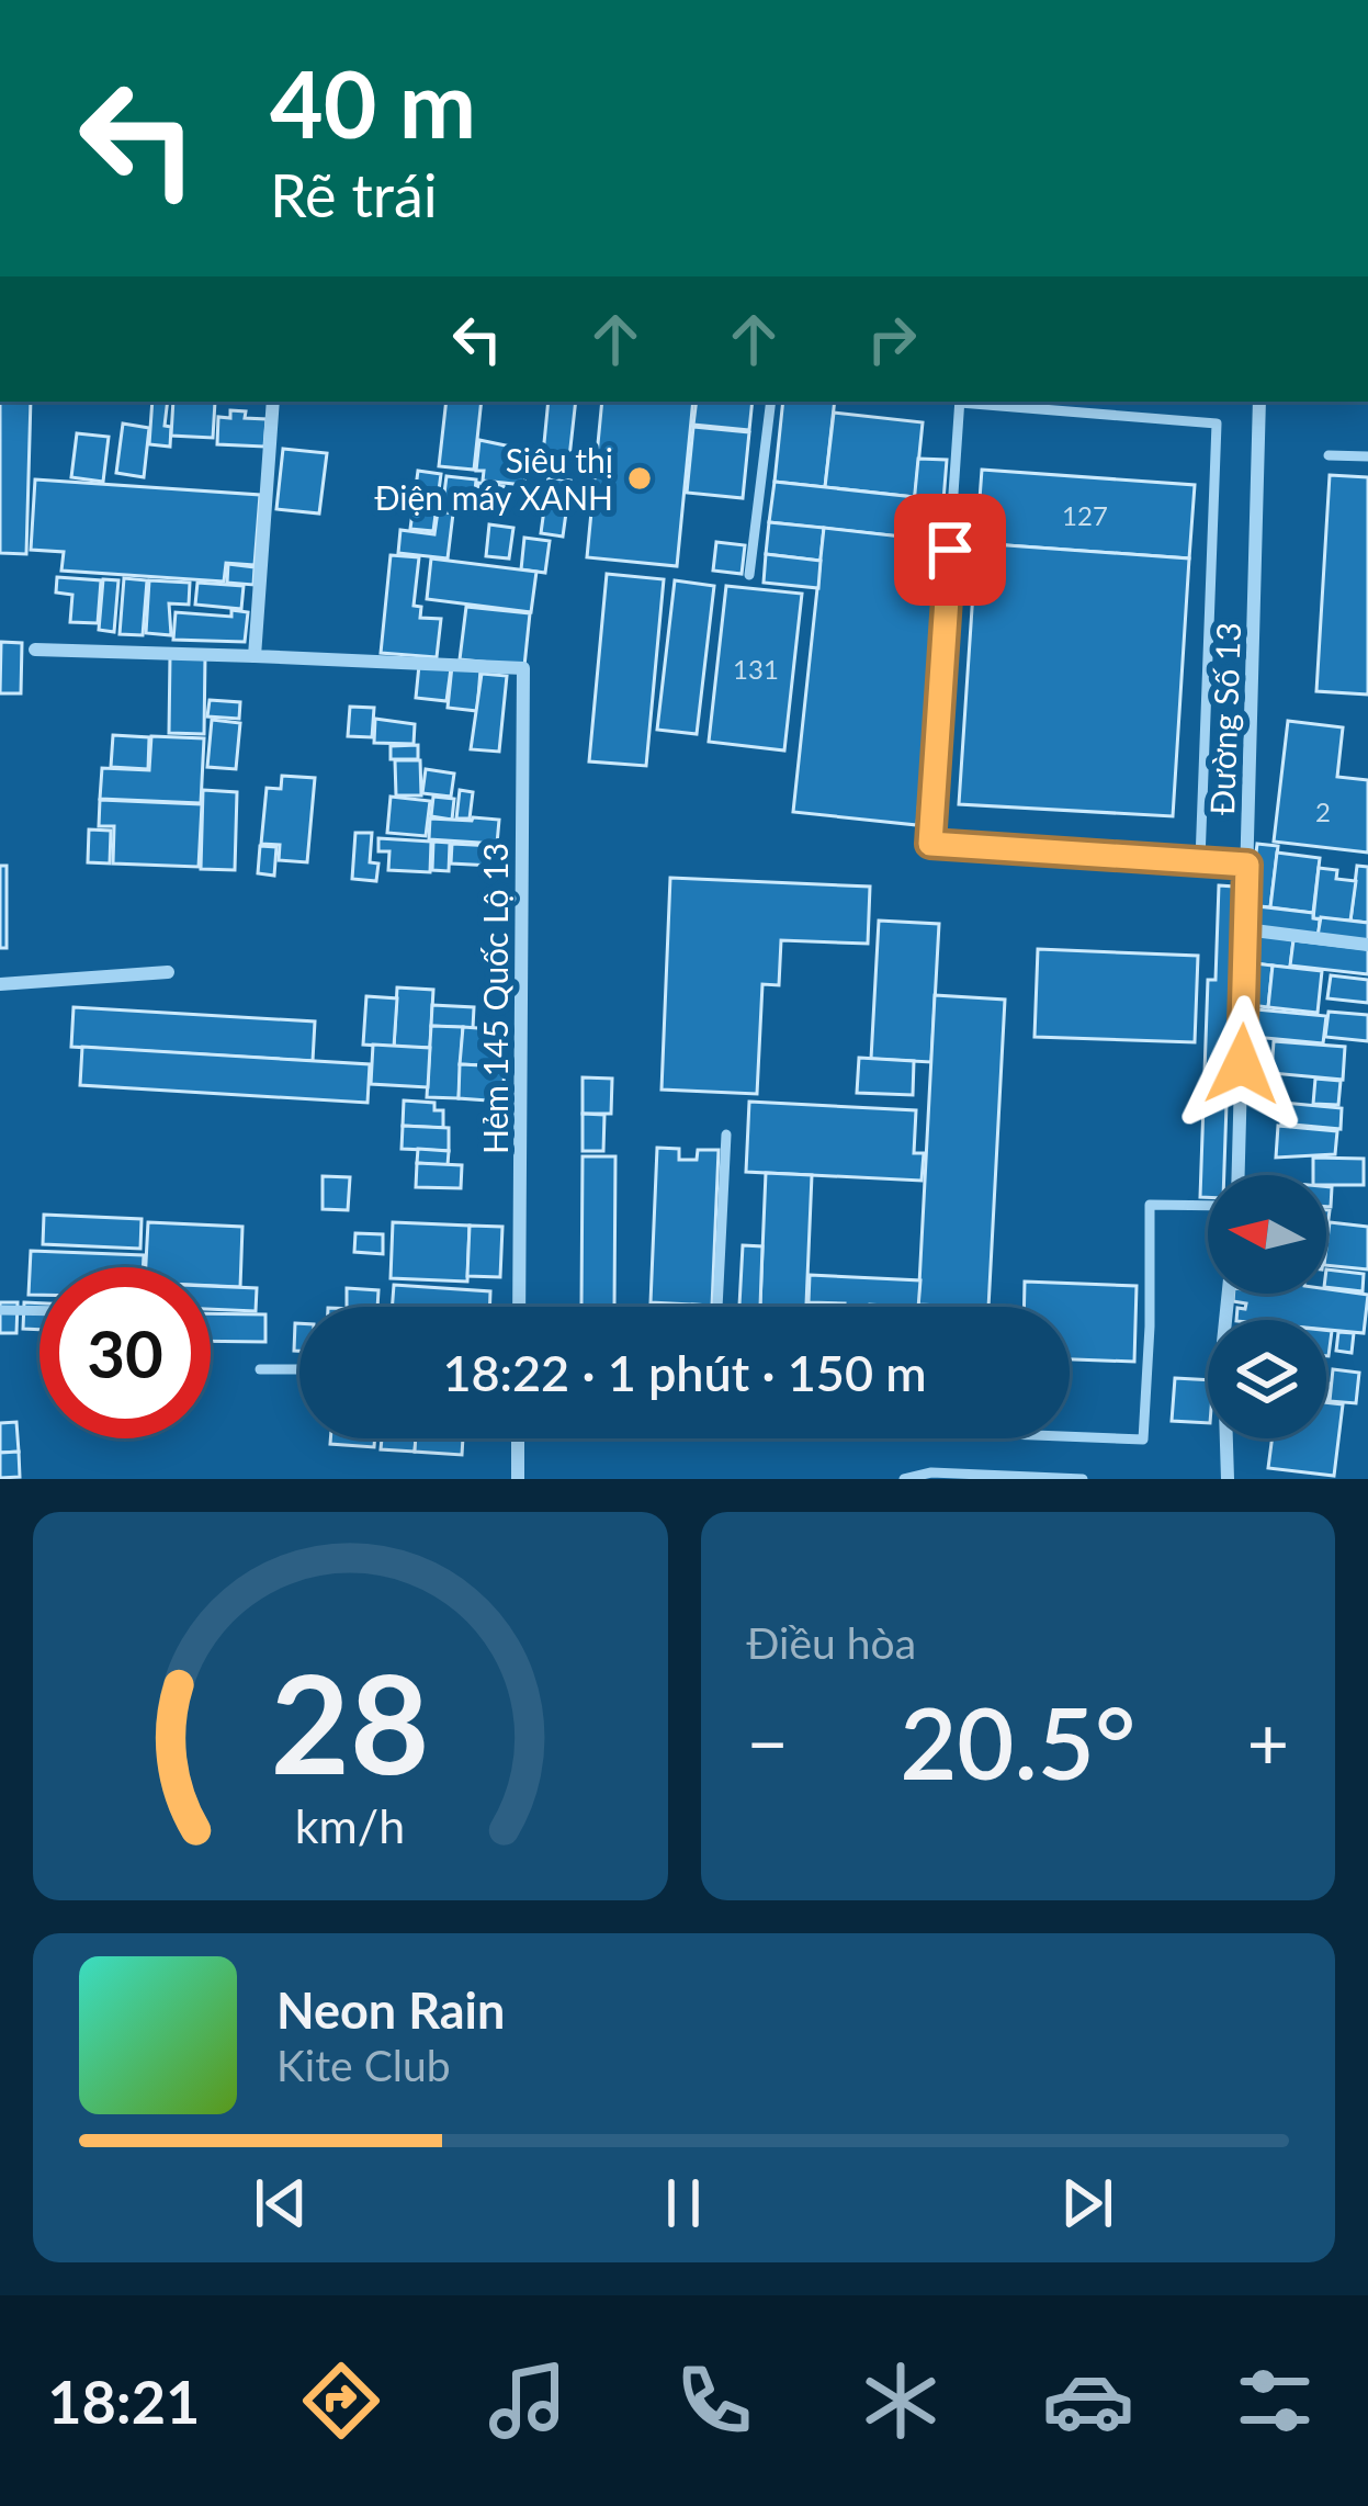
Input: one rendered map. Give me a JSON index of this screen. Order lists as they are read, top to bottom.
{
  "streets": {
    "street": ["Đường Số 13", "Hẻm 145 Quốc Lộ 13"]
  },
  "places": ["Siêu thị Điện máy XANH"],
  "house_numbers": ["127", "131", "2"],
  "north": "left",
  "page": {
    "turn": ["40 m", "Rẽ trái"],
    "limit": "30",
    "trip": "18:22 · 1 phút · 150 m",
    "tile": "Điều hòa",
    "heat": ["−", "20.5°", "+"],
    "song": ["Neon Rain", "Kite Club"],
    "tabs": "18:21",
    "gauge": ["28", "km/h"]
  }
}
